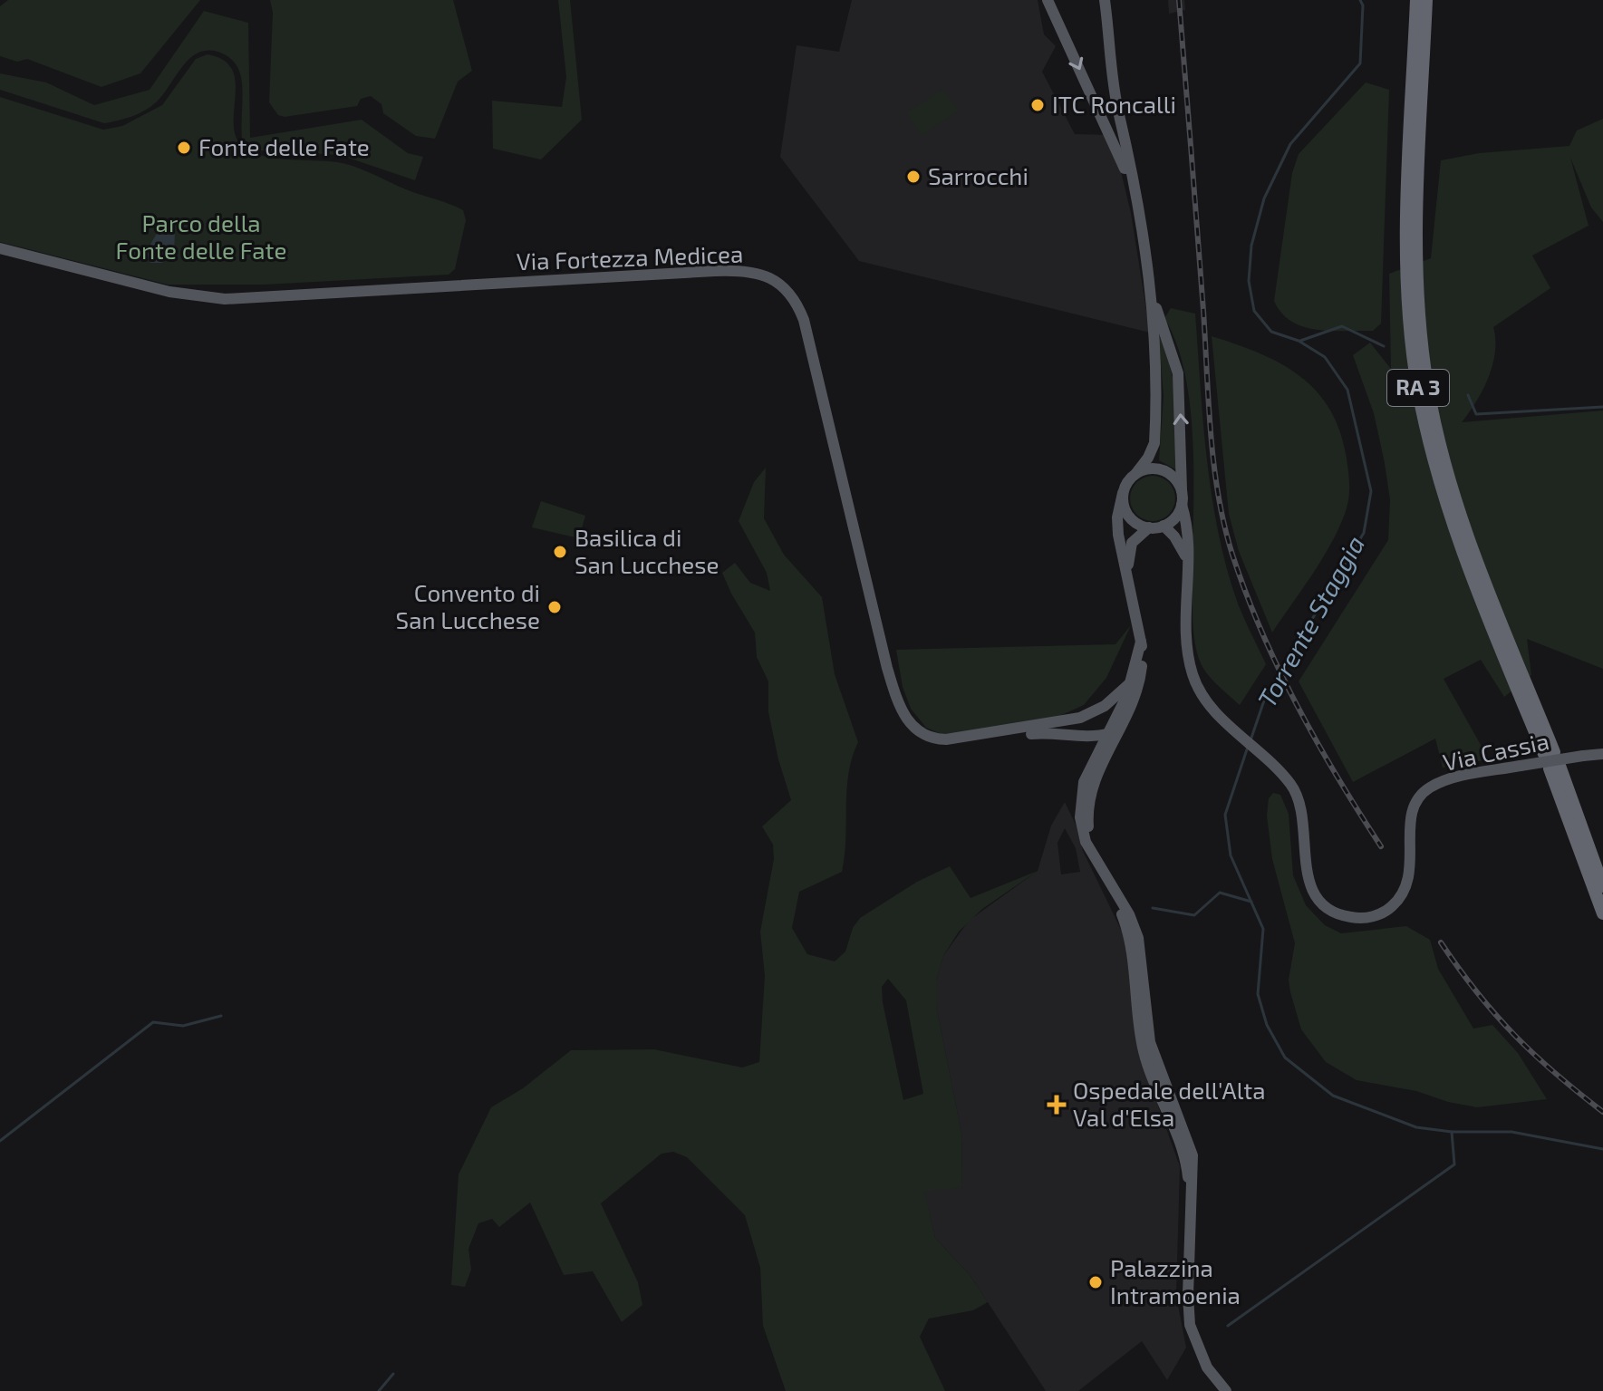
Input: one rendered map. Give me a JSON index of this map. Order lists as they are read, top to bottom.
{
  "streets": {
    "highway": ["RA 3"],
    "main road": ["Via Fortezza Medicea", "Via Cassia"]
  },
  "water": ["Torrente Staggia"],
  "parks": ["Parco della Fonte delle Fate"],
  "places": {
    "other": [
      "ITC Roncalli",
      "Fonte delle Fate",
      "Sarrocchi",
      "Basilica di San Lucchese",
      "Convento di San Lucchese",
      "Palazzina Intramoenia"
    ],
    "health": ["Ospedale dell'Alta Val d'Elsa"]
  }
}
